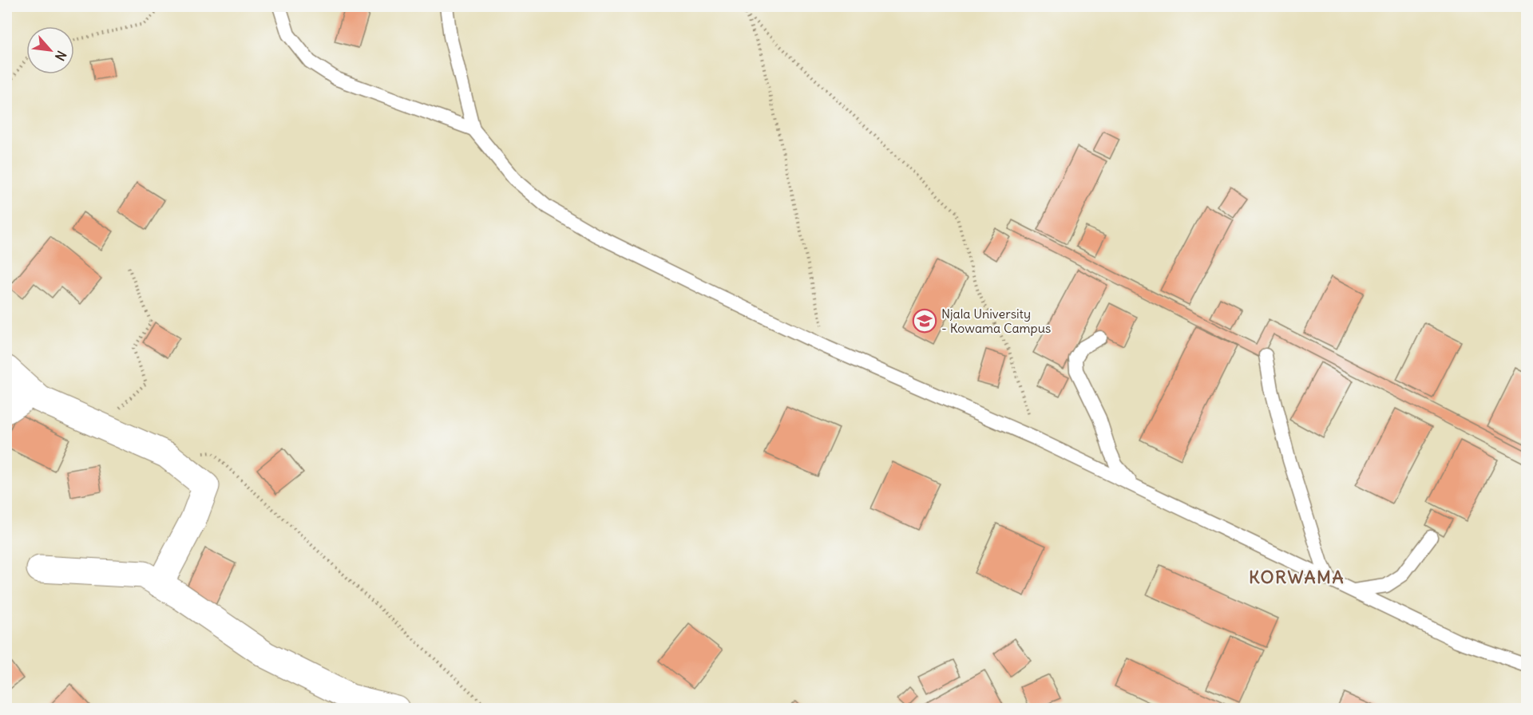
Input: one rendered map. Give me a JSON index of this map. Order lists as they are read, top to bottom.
{
  "districts": ["KORWAMA"],
  "places": {
    "school or university": ["Njala University - Kowama Campus"]
  },
  "north": "bottom right"
}
